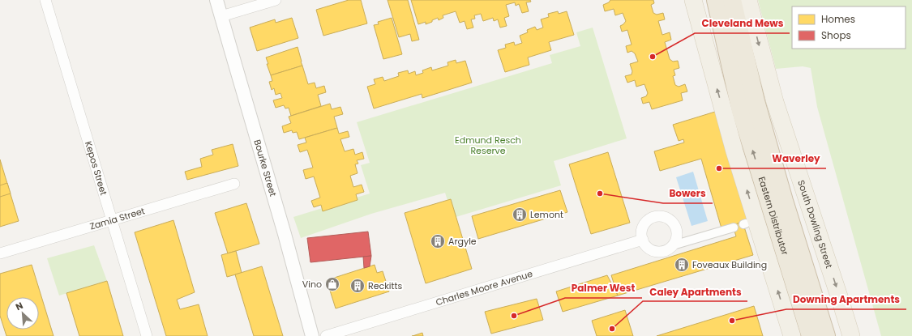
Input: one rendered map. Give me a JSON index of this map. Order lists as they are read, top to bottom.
{
  "streets": {
    "highway": ["Eastern Distributor"],
    "main road": ["South Dowling Street"],
    "street": [
      "Bourke Street",
      "Kepos Street",
      "Zamia Street",
      "Charles Moore Avenue"
    ]
  },
  "crossings": [
    ["Kepos Street", "Zamia Street"]
  ],
  "parks": ["Edmund Resch Reserve"],
  "places": {
    "other": [
      "Cleveland Mews",
      "Waverley",
      "Bowers",
      "Palmer West",
      "Downing Apartments",
      "Caley Apartments"
    ],
    "building": [
      "Lemont",
      "Argyle",
      "Foveaux Building",
      "Reckitts"
    ],
    "shop": ["Vino"]
  },
  "legend": ["Homes", "Shops"],
  "north": "top left"
}
